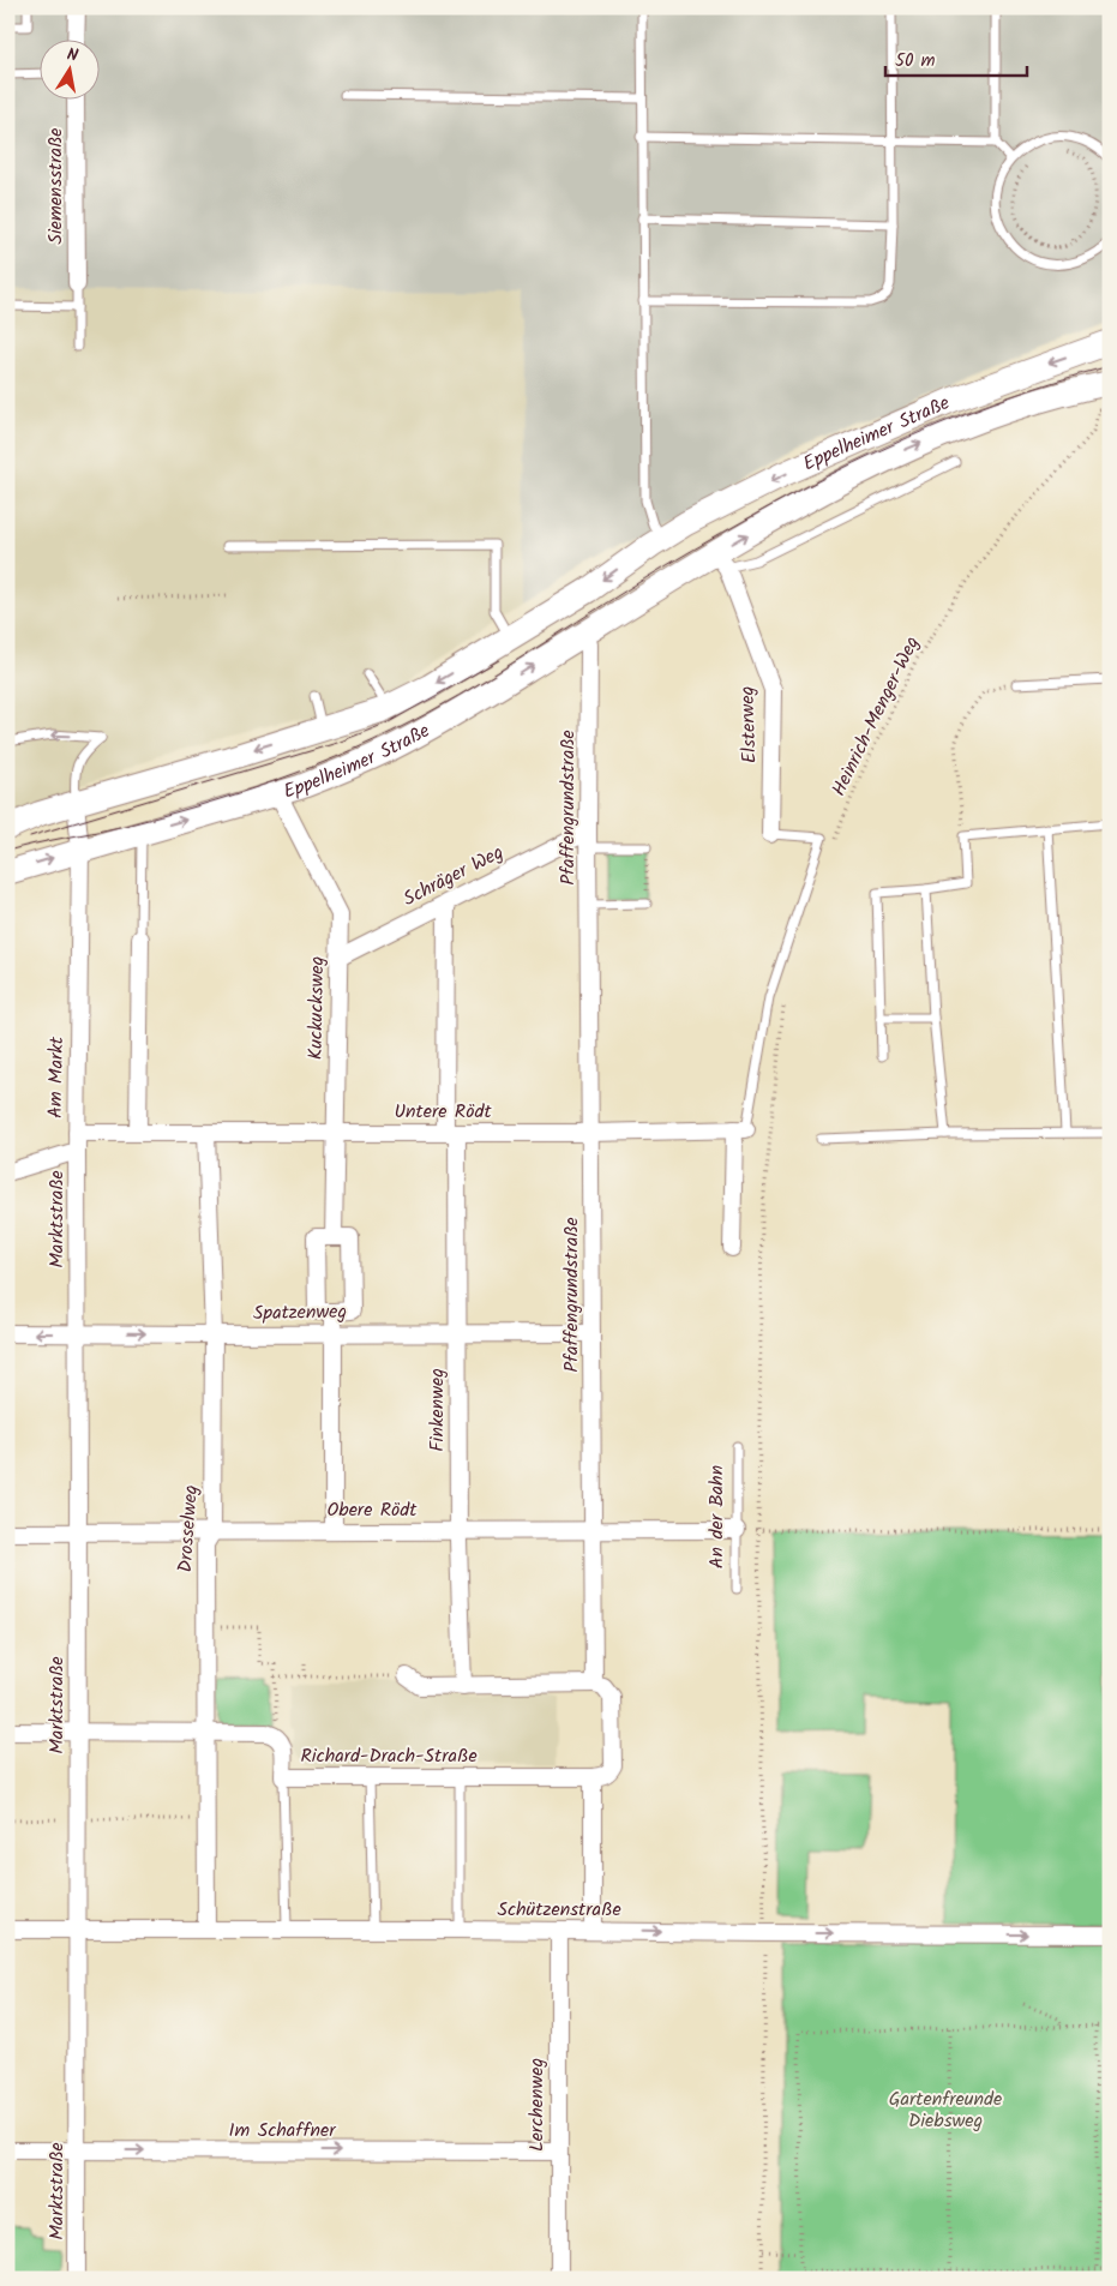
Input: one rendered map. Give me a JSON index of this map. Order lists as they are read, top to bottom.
{
  "streets": {
    "main road": ["Eppelheimer Straße"],
    "street": [
      "Siemensstraße",
      "Elsterweg",
      "Pfaffengrundstraße",
      "Schräger Weg",
      "Kuckucksweg",
      "Am Markt",
      "Untere Rödt",
      "Marktstraße",
      "Spatzenweg",
      "Finkenweg",
      "Obere Rödt",
      "Drosselweg",
      "Richard-Drach-Straße",
      "Schützenstraße",
      "Lerchenweg",
      "Im Schaffner"
    ],
    "lane": ["An der Bahn"],
    "path": ["Heinrich-Menger-Weg"]
  },
  "crossings": [
    ["Eppelheimer Straße", "Elsterweg"],
    ["Eppelheimer Straße", "Pfaffengrundstraße"],
    ["Eppelheimer Straße", "Kuckucksweg"],
    ["Eppelheimer Straße", "Am Markt"],
    ["Pfaffengrundstraße", "Schräger Weg"],
    ["Pfaffengrundstraße", "Untere Rödt"],
    ["Pfaffengrundstraße", "Spatzenweg"],
    ["Pfaffengrundstraße", "Obere Rödt"],
    ["Schräger Weg", "Kuckucksweg"],
    ["Schräger Weg", "Finkenweg"],
    ["Kuckucksweg", "Untere Rödt"],
    ["Am Markt", "Untere Rödt"],
    ["Am Markt", "Marktstraße"],
    ["Untere Rödt", "Finkenweg"],
    ["Untere Rödt", "Drosselweg"],
    ["Marktstraße", "Spatzenweg"],
    ["Marktstraße", "Obere Rödt"],
    ["Marktstraße", "Richard-Drach-Straße"],
    ["Marktstraße", "Schützenstraße"],
    ["Marktstraße", "Im Schaffner"],
    ["Spatzenweg", "Finkenweg"],
    ["Spatzenweg", "Drosselweg"],
    ["Finkenweg", "Obere Rödt"],
    ["Obere Rödt", "An der Bahn"],
    ["Obere Rödt", "Drosselweg"],
    ["Drosselweg", "Richard-Drach-Straße"],
    ["Drosselweg", "Schützenstraße"],
    ["Schützenstraße", "Lerchenweg"],
    ["Lerchenweg", "Im Schaffner"]
  ],
  "one_way": ["Schützenstraße", "Im Schaffner"],
  "parks": ["Gartenfreunde Diebsweg"],
  "scale_bar": "50 m",
  "north": "top"
}
